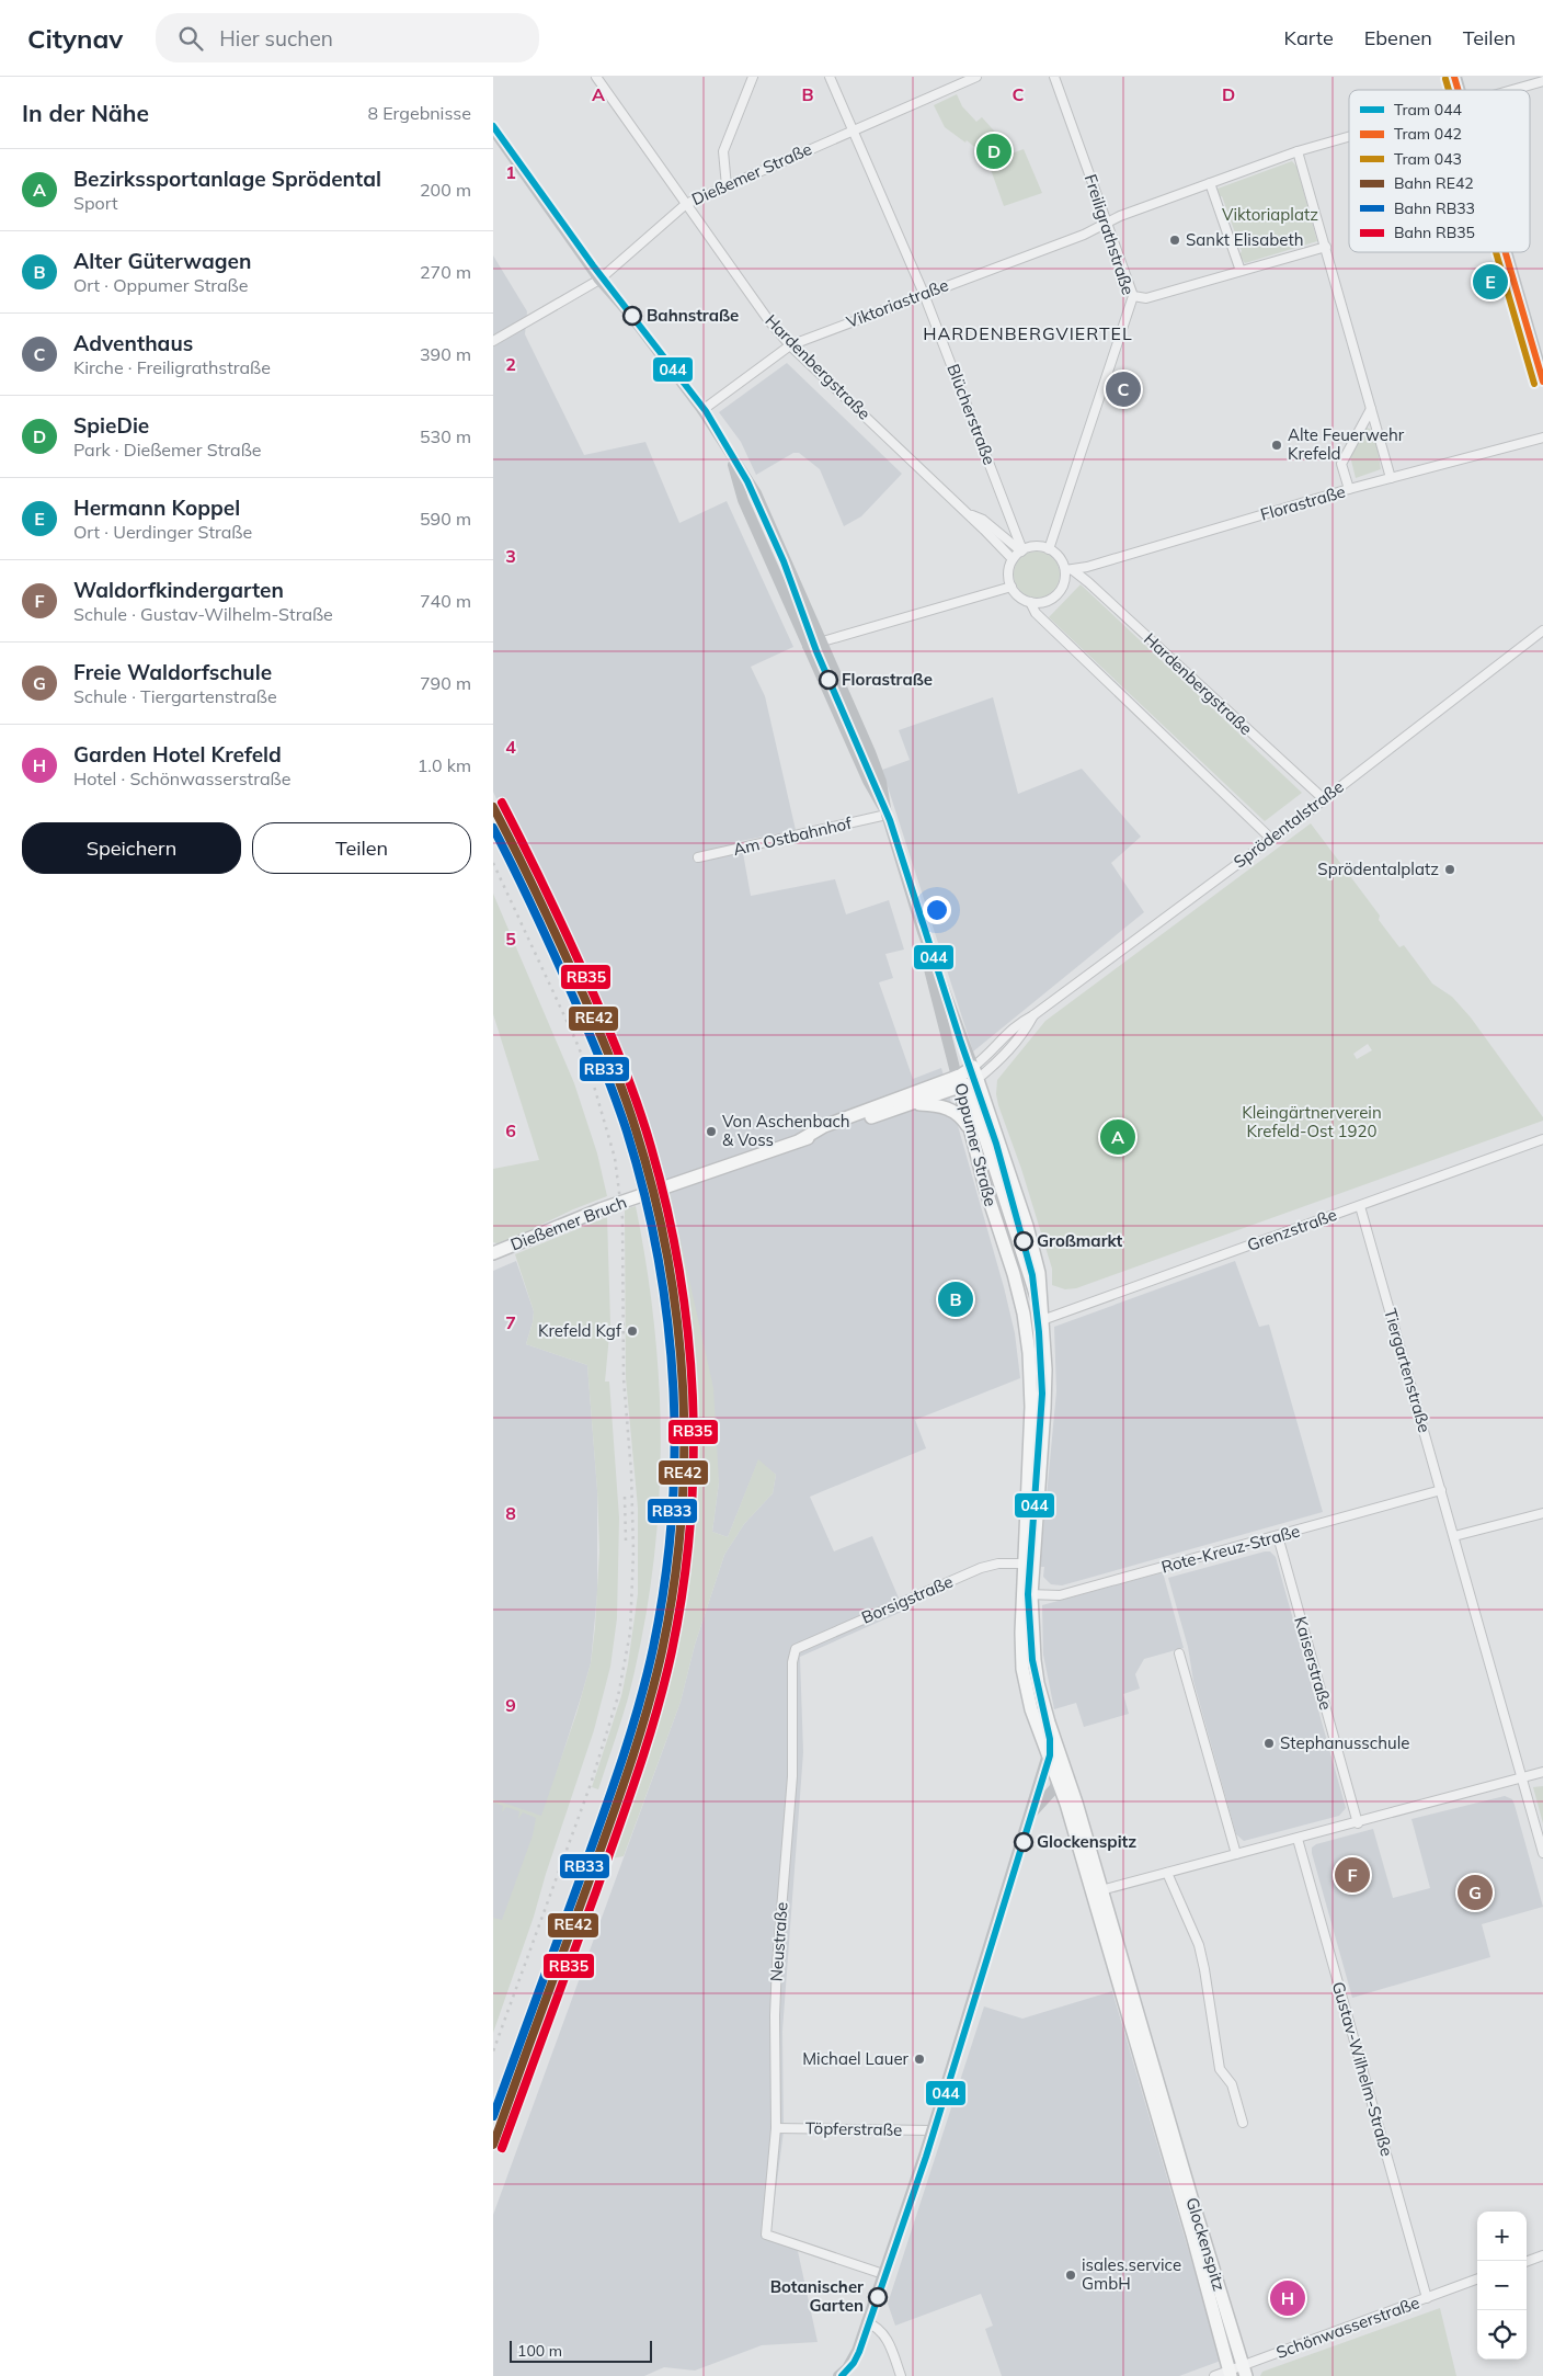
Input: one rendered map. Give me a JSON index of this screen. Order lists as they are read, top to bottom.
{
  "streets": {
    "main road": ["Oppumer Straße", "Dießemer Bruch", "Glockenspitz"],
    "street": [
      "Dießemer Straße",
      "Freiligrathstraße",
      "Viktoriastraße",
      "Hardenbergstraße",
      "Blücherstraße",
      "Florastraße",
      "Sprödentalstraße",
      "Am Ostbahnhof",
      "Grenzstraße",
      "Tiergartenstraße",
      "Rote-Kreuz-Straße",
      "Borsigstraße",
      "Kaiserstraße",
      "Neustraße",
      "Gustav-Wilhelm-Straße",
      "Töpferstraße",
      "Schönwasserstraße"
    ]
  },
  "crossings": [
    ["Dießemer Straße", "Hardenbergstraße"],
    ["Dießemer Straße", "Blücherstraße"],
    ["Dießemer Straße", "Oppumer Straße"],
    ["Freiligrathstraße", "Viktoriastraße"],
    ["Freiligrathstraße", "Hardenbergstraße"],
    ["Freiligrathstraße", "Blücherstraße"],
    ["Freiligrathstraße", "Florastraße"],
    ["Viktoriastraße", "Hardenbergstraße"],
    ["Viktoriastraße", "Blücherstraße"],
    ["Viktoriastraße", "Oppumer Straße"],
    ["Hardenbergstraße", "Blücherstraße"],
    ["Hardenbergstraße", "Florastraße"],
    ["Hardenbergstraße", "Sprödentalstraße"],
    ["Blücherstraße", "Florastraße"],
    ["Sprödentalstraße", "Oppumer Straße"],
    ["Sprödentalstraße", "Dießemer Bruch"],
    ["Am Ostbahnhof", "Oppumer Straße"],
    ["Oppumer Straße", "Dießemer Bruch"],
    ["Oppumer Straße", "Grenzstraße"],
    ["Oppumer Straße", "Glockenspitz"],
    ["Grenzstraße", "Tiergartenstraße"],
    ["Grenzstraße", "Glockenspitz"],
    ["Tiergartenstraße", "Rote-Kreuz-Straße"],
    ["Rote-Kreuz-Straße", "Kaiserstraße"],
    ["Rote-Kreuz-Straße", "Glockenspitz"],
    ["Borsigstraße", "Neustraße"],
    ["Borsigstraße", "Glockenspitz"],
    ["Neustraße", "Töpferstraße"],
    ["Gustav-Wilhelm-Straße", "Schönwasserstraße"],
    ["Glockenspitz", "Schönwasserstraße"]
  ],
  "districts": ["HARDENBERGVIERTEL"],
  "parks": ["Viktoriaplatz", "Kleingärtnerverein Krefeld-Ost 1920"],
  "places": [
    "Sankt Elisabeth",
    "Bahnstraße",
    "Alte Feuerwehr Krefeld",
    "Florastraße",
    "Sprödentalplatz",
    "Von Aschenbach & Voss",
    "Großmarkt",
    "Krefeld Kgf",
    "Stephanusschule",
    "Glockenspitz",
    "Michael Lauer",
    "isales.service GmbH",
    "Botanischer Garten"
  ],
  "lines": [
    "tram line 042",
    "tram line 043",
    "tram line 044",
    "rail line RB35",
    "rail line RE42",
    "rail line RB33"
  ],
  "legend": [
    "Tram 044",
    "Tram 042",
    "Tram 043",
    "Bahn RE42",
    "Bahn RB33",
    "Bahn RB35"
  ],
  "scale_bar": "100 m",
  "page": {
    "header": "Citynav",
    "search": "Hier suchen",
    "nav": ["Karte", "Ebenen", "Teilen"],
    "heading": ["In der Nähe", "8 Ergebnisse"],
    "pins": [
      "D",
      "E",
      "C",
      "A",
      "B",
      "F",
      "G",
      "H"
    ],
    "list": [
      {
        "mark": "A",
        "name": "Bezirkssportanlage Sprödental",
        "note": "Sport",
        "value": "200 m"
      },
      {
        "mark": "B",
        "name": "Alter Güterwagen",
        "note": "Ort · Oppumer Straße",
        "value": "270 m"
      },
      {
        "mark": "C",
        "name": "Adventhaus",
        "note": "Kirche · Freiligrathstraße",
        "value": "390 m"
      },
      {
        "mark": "D",
        "name": "SpieDie",
        "note": "Park · Dießemer Straße",
        "value": "530 m"
      },
      {
        "mark": "E",
        "name": "Hermann Koppel",
        "note": "Ort · Uerdinger Straße",
        "value": "590 m"
      },
      {
        "mark": "F",
        "name": "Waldorfkindergarten",
        "note": "Schule · Gustav-Wilhelm-Straße",
        "value": "740 m"
      },
      {
        "mark": "G",
        "name": "Freie Waldorfschule",
        "note": "Schule · Tiergartenstraße",
        "value": "790 m"
      },
      {
        "mark": "H",
        "name": "Garden Hotel Krefeld",
        "note": "Hotel · Schönwasserstraße",
        "value": "1.0 km"
      }
    ],
    "buttons": ["Speichern", "Teilen"],
    "map_buttons": ["+", "−"],
    "scale": "100 m"
  },
  "grid": {
    "columns": [
      "A",
      "B",
      "C",
      "D"
    ],
    "rows": [
      "1",
      "2",
      "3",
      "4",
      "5",
      "6",
      "7",
      "8",
      "9"
    ]
  }
}
